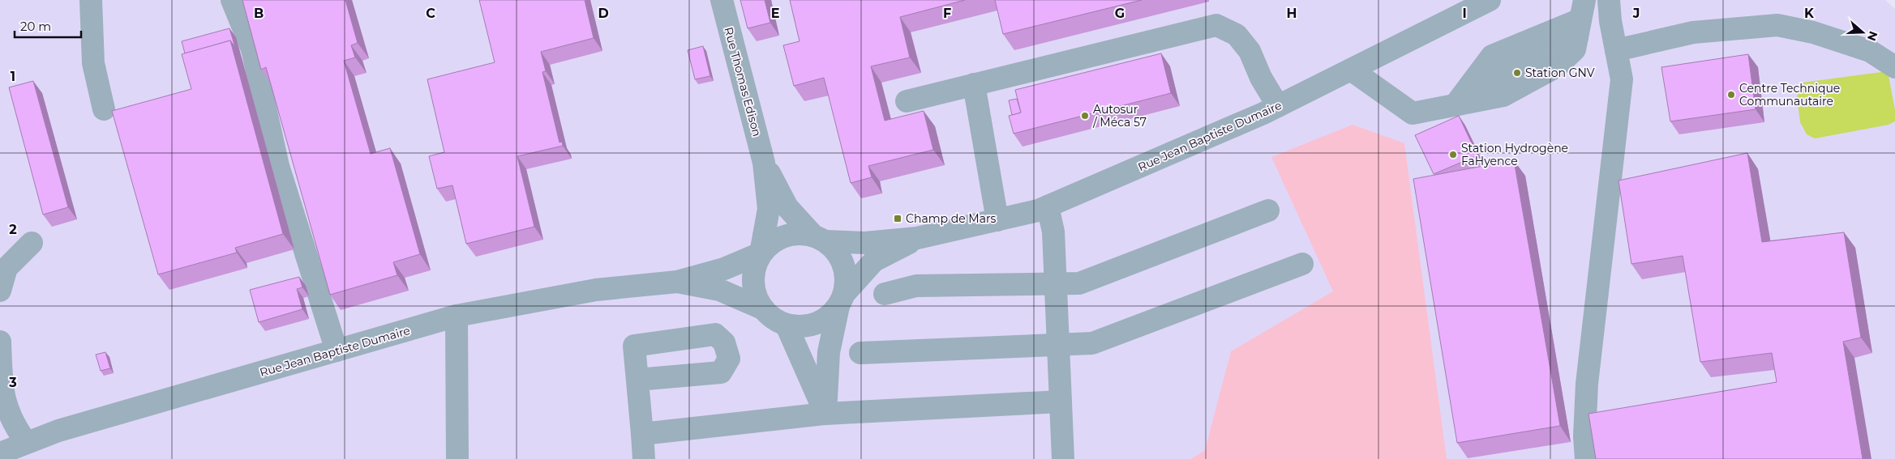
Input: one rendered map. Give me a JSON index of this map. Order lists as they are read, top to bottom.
{
  "streets": {
    "street": ["Rue Thomas Edison", "Rue Jean Baptiste Dumaire"]
  },
  "crossings": [
    ["Rue Thomas Edison", "Rue Jean Baptiste Dumaire"]
  ],
  "places": {
    "other": [
      "Station GNV",
      "Centre Technique Communautaire",
      "Autosur / Méca 57",
      "Station Hydrogène FaHyence"
    ],
    "transit": ["Champ de Mars"]
  },
  "scale_bar": "20 m",
  "north": "right",
  "grid": {
    "columns": [
      "B",
      "C",
      "D",
      "E",
      "F",
      "G",
      "H",
      "I",
      "J",
      "K"
    ],
    "rows": ["1", "2", "3"]
  }
}
